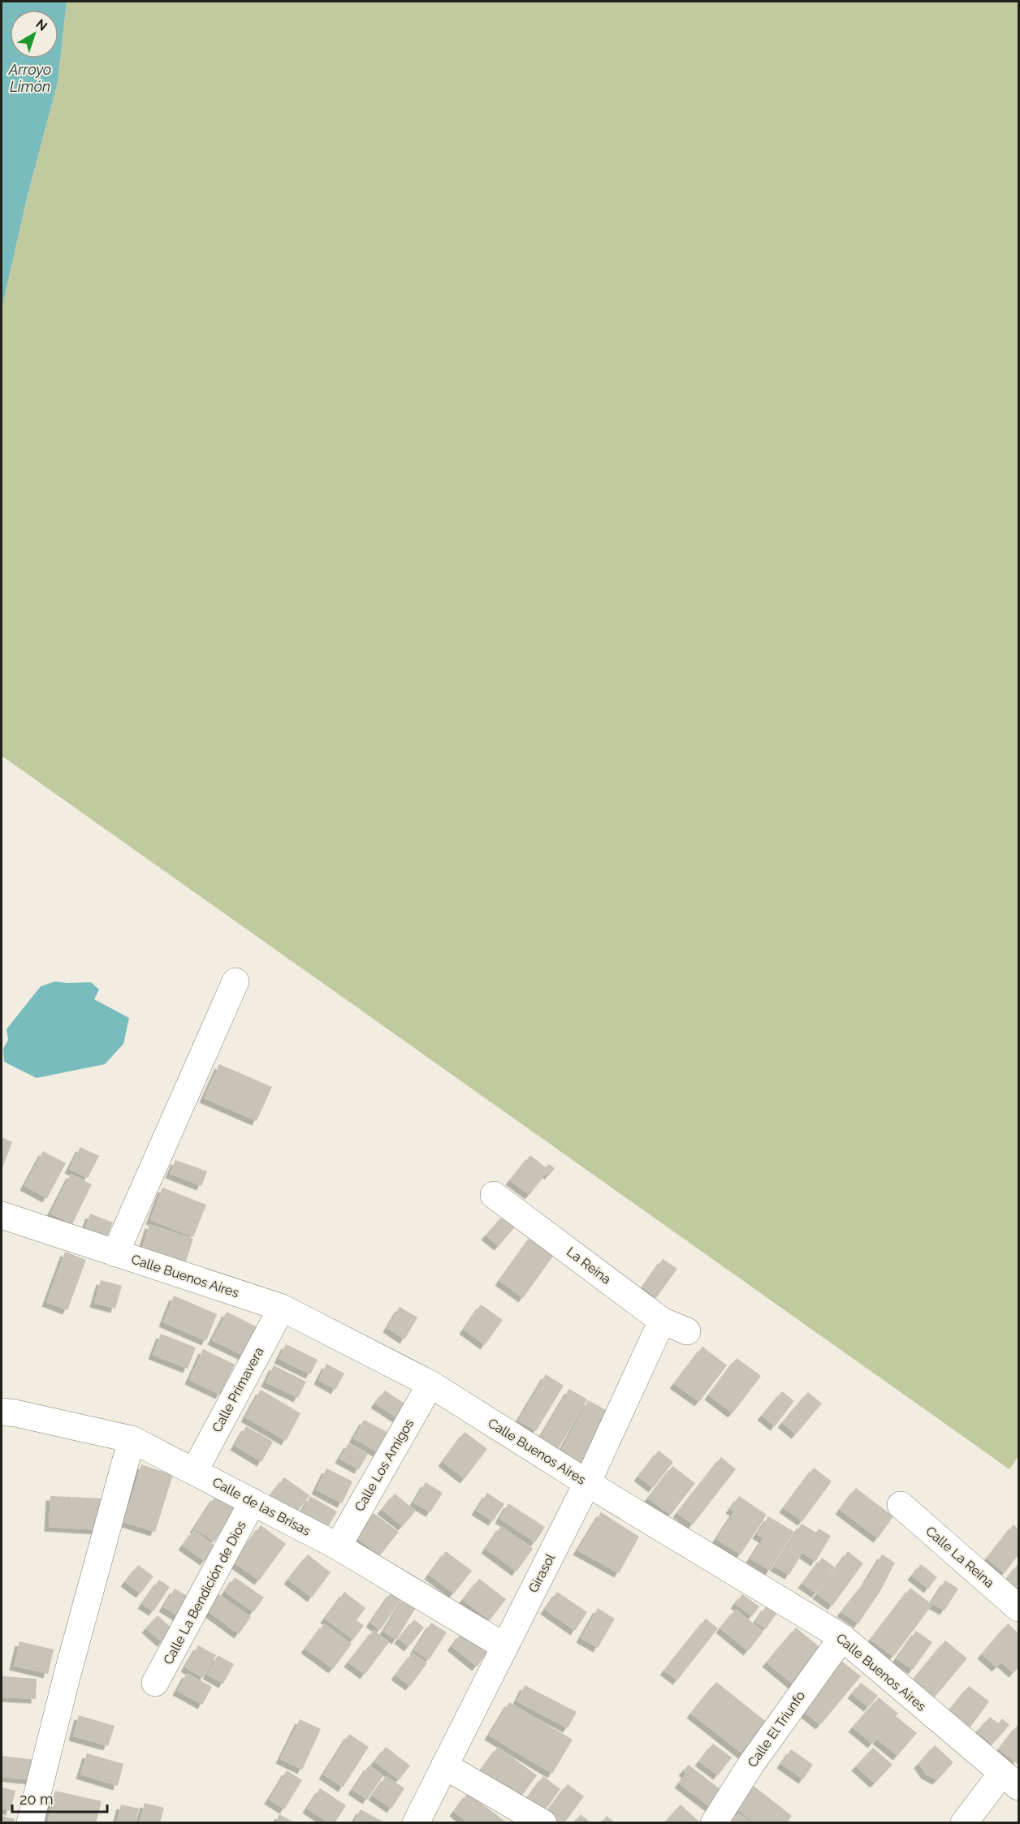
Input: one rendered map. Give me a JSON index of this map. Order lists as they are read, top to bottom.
{
  "streets": {
    "street": [
      "La Reina",
      "Calle Buenos Aires",
      "Calle Primavera",
      "Calle Los Amigos",
      "Calle de las Brisas",
      "Calle La Reina",
      "Girasol",
      "Calle La Bendición de Dios",
      "Calle El Triunfo"
    ]
  },
  "crossings": [
    ["La Reina", "Girasol"],
    ["Calle Buenos Aires", "Calle Primavera"],
    ["Calle Buenos Aires", "Calle Los Amigos"],
    ["Calle Buenos Aires", "Girasol"],
    ["Calle Buenos Aires", "Calle El Triunfo"],
    ["Calle Primavera", "Calle de las Brisas"],
    ["Calle Los Amigos", "Calle de las Brisas"],
    ["Calle de las Brisas", "Girasol"],
    ["Calle de las Brisas", "Calle La Bendición de Dios"]
  ],
  "water": ["Arroyo Limón"],
  "scale_bar": "20 m",
  "north": "top right"
}
